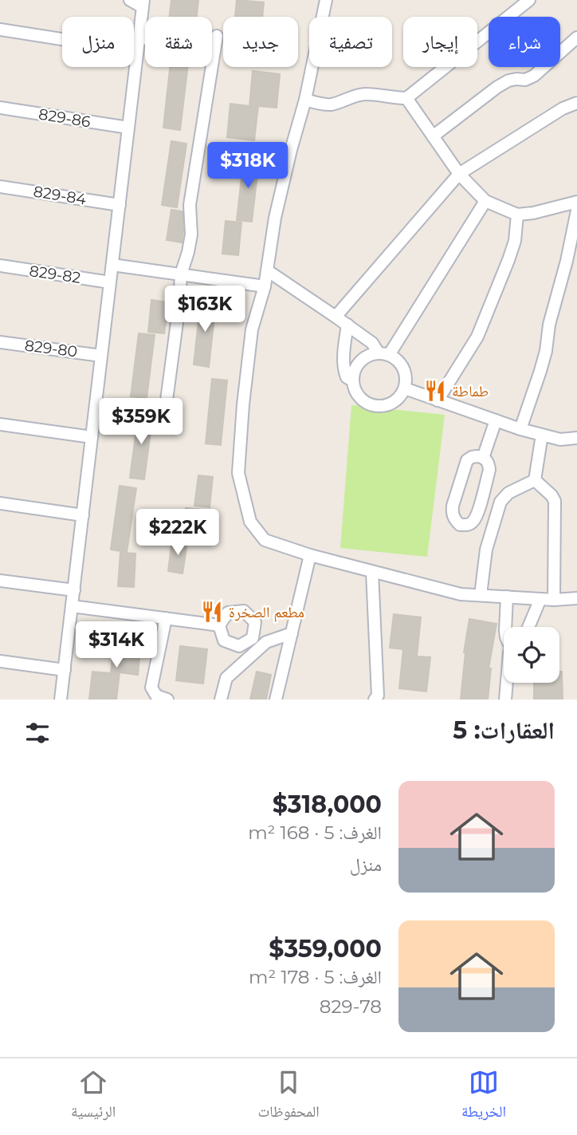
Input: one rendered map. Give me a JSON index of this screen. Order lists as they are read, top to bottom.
{
  "streets": {
    "street": [
      "829-86",
      "829-84",
      "829-82",
      "829-80"
    ]
  },
  "places": {
    "restaurant": ["طماطة", "مطعم الصخرة"]
  },
  "page": {
    "chip": [
      "شراء",
      "إيجار",
      "تصفية",
      "جديد",
      "شقة",
      "منزل"
    ],
    "price": [
      "$318K",
      "$163K",
      "$359K",
      "$222K",
      "$314K"
    ],
    "heading": "العقارات: 5",
    "list": [
      {
        "name": "$318,000",
        "note": "الغرف: 5 · 168 m² · منزل"
      },
      {
        "name": "$359,000",
        "note": "الغرف: 5 · 178 m² · 829-78"
      }
    ],
    "tabs": ["الخريطة", "المحفوظات", "الرئيسية"]
  }
}
